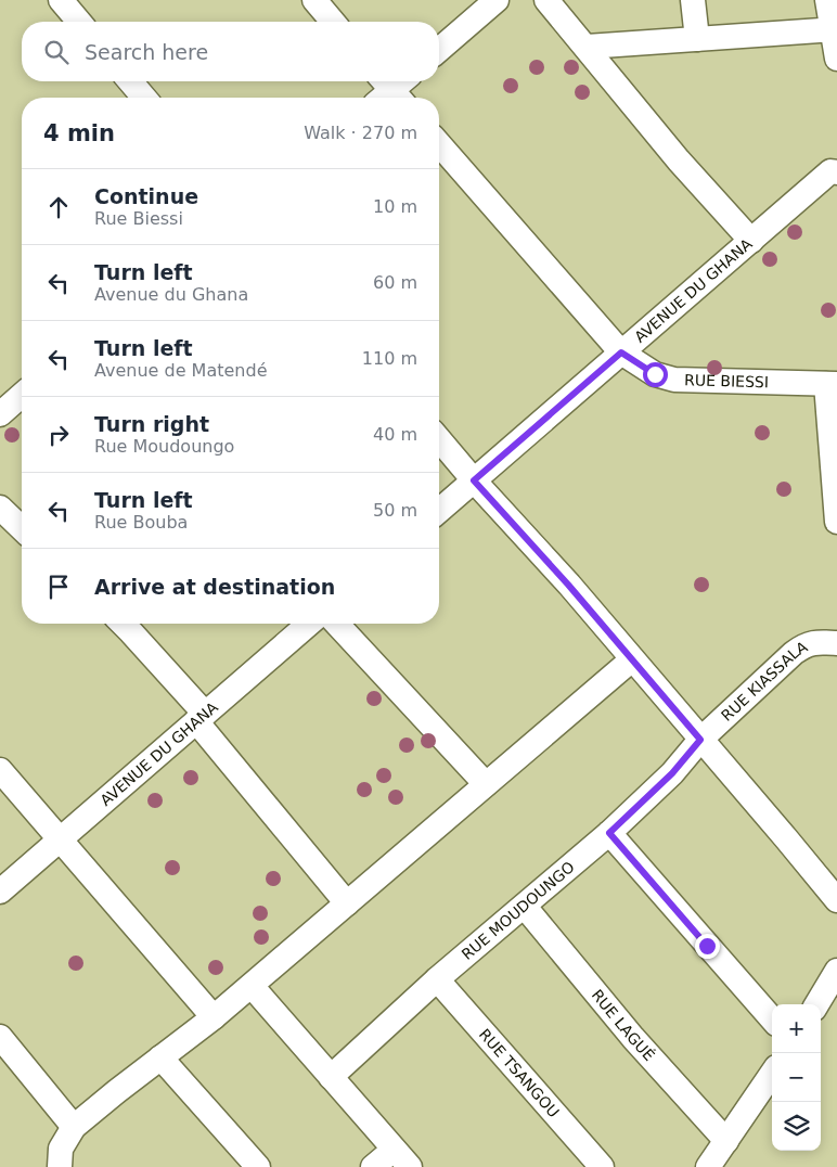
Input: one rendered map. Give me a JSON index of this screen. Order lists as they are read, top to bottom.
{
  "streets": {
    "street": [
      "AVENUE DU GHANA",
      "RUE BIESSI",
      "RUE KIASSALA",
      "RUE MOUDOUNGO",
      "RUE LAGUÉ",
      "RUE TSANGOU"
    ]
  },
  "crossings": [
    ["AVENUE DU GHANA", "RUE BIESSI"],
    ["RUE KIASSALA", "RUE MOUDOUNGO"],
    ["RUE MOUDOUNGO", "RUE LAGUÉ"],
    ["RUE MOUDOUNGO", "RUE TSANGOU"]
  ],
  "page": {
    "search": "Search here",
    "heading": ["4 min", "Walk · 270 m"],
    "list": [
      ["Continue", "Rue Biessi", "10 m"],
      ["Turn left", "Avenue du Ghana", "60 m"],
      ["Turn left", "Avenue de Matendé", "110 m"],
      ["Turn right", "Rue Moudoungo", "40 m"],
      ["Turn left", "Rue Bouba", "50 m"],
      "Arrive at destination"
    ],
    "map_buttons": ["+", "−"]
  }
}
